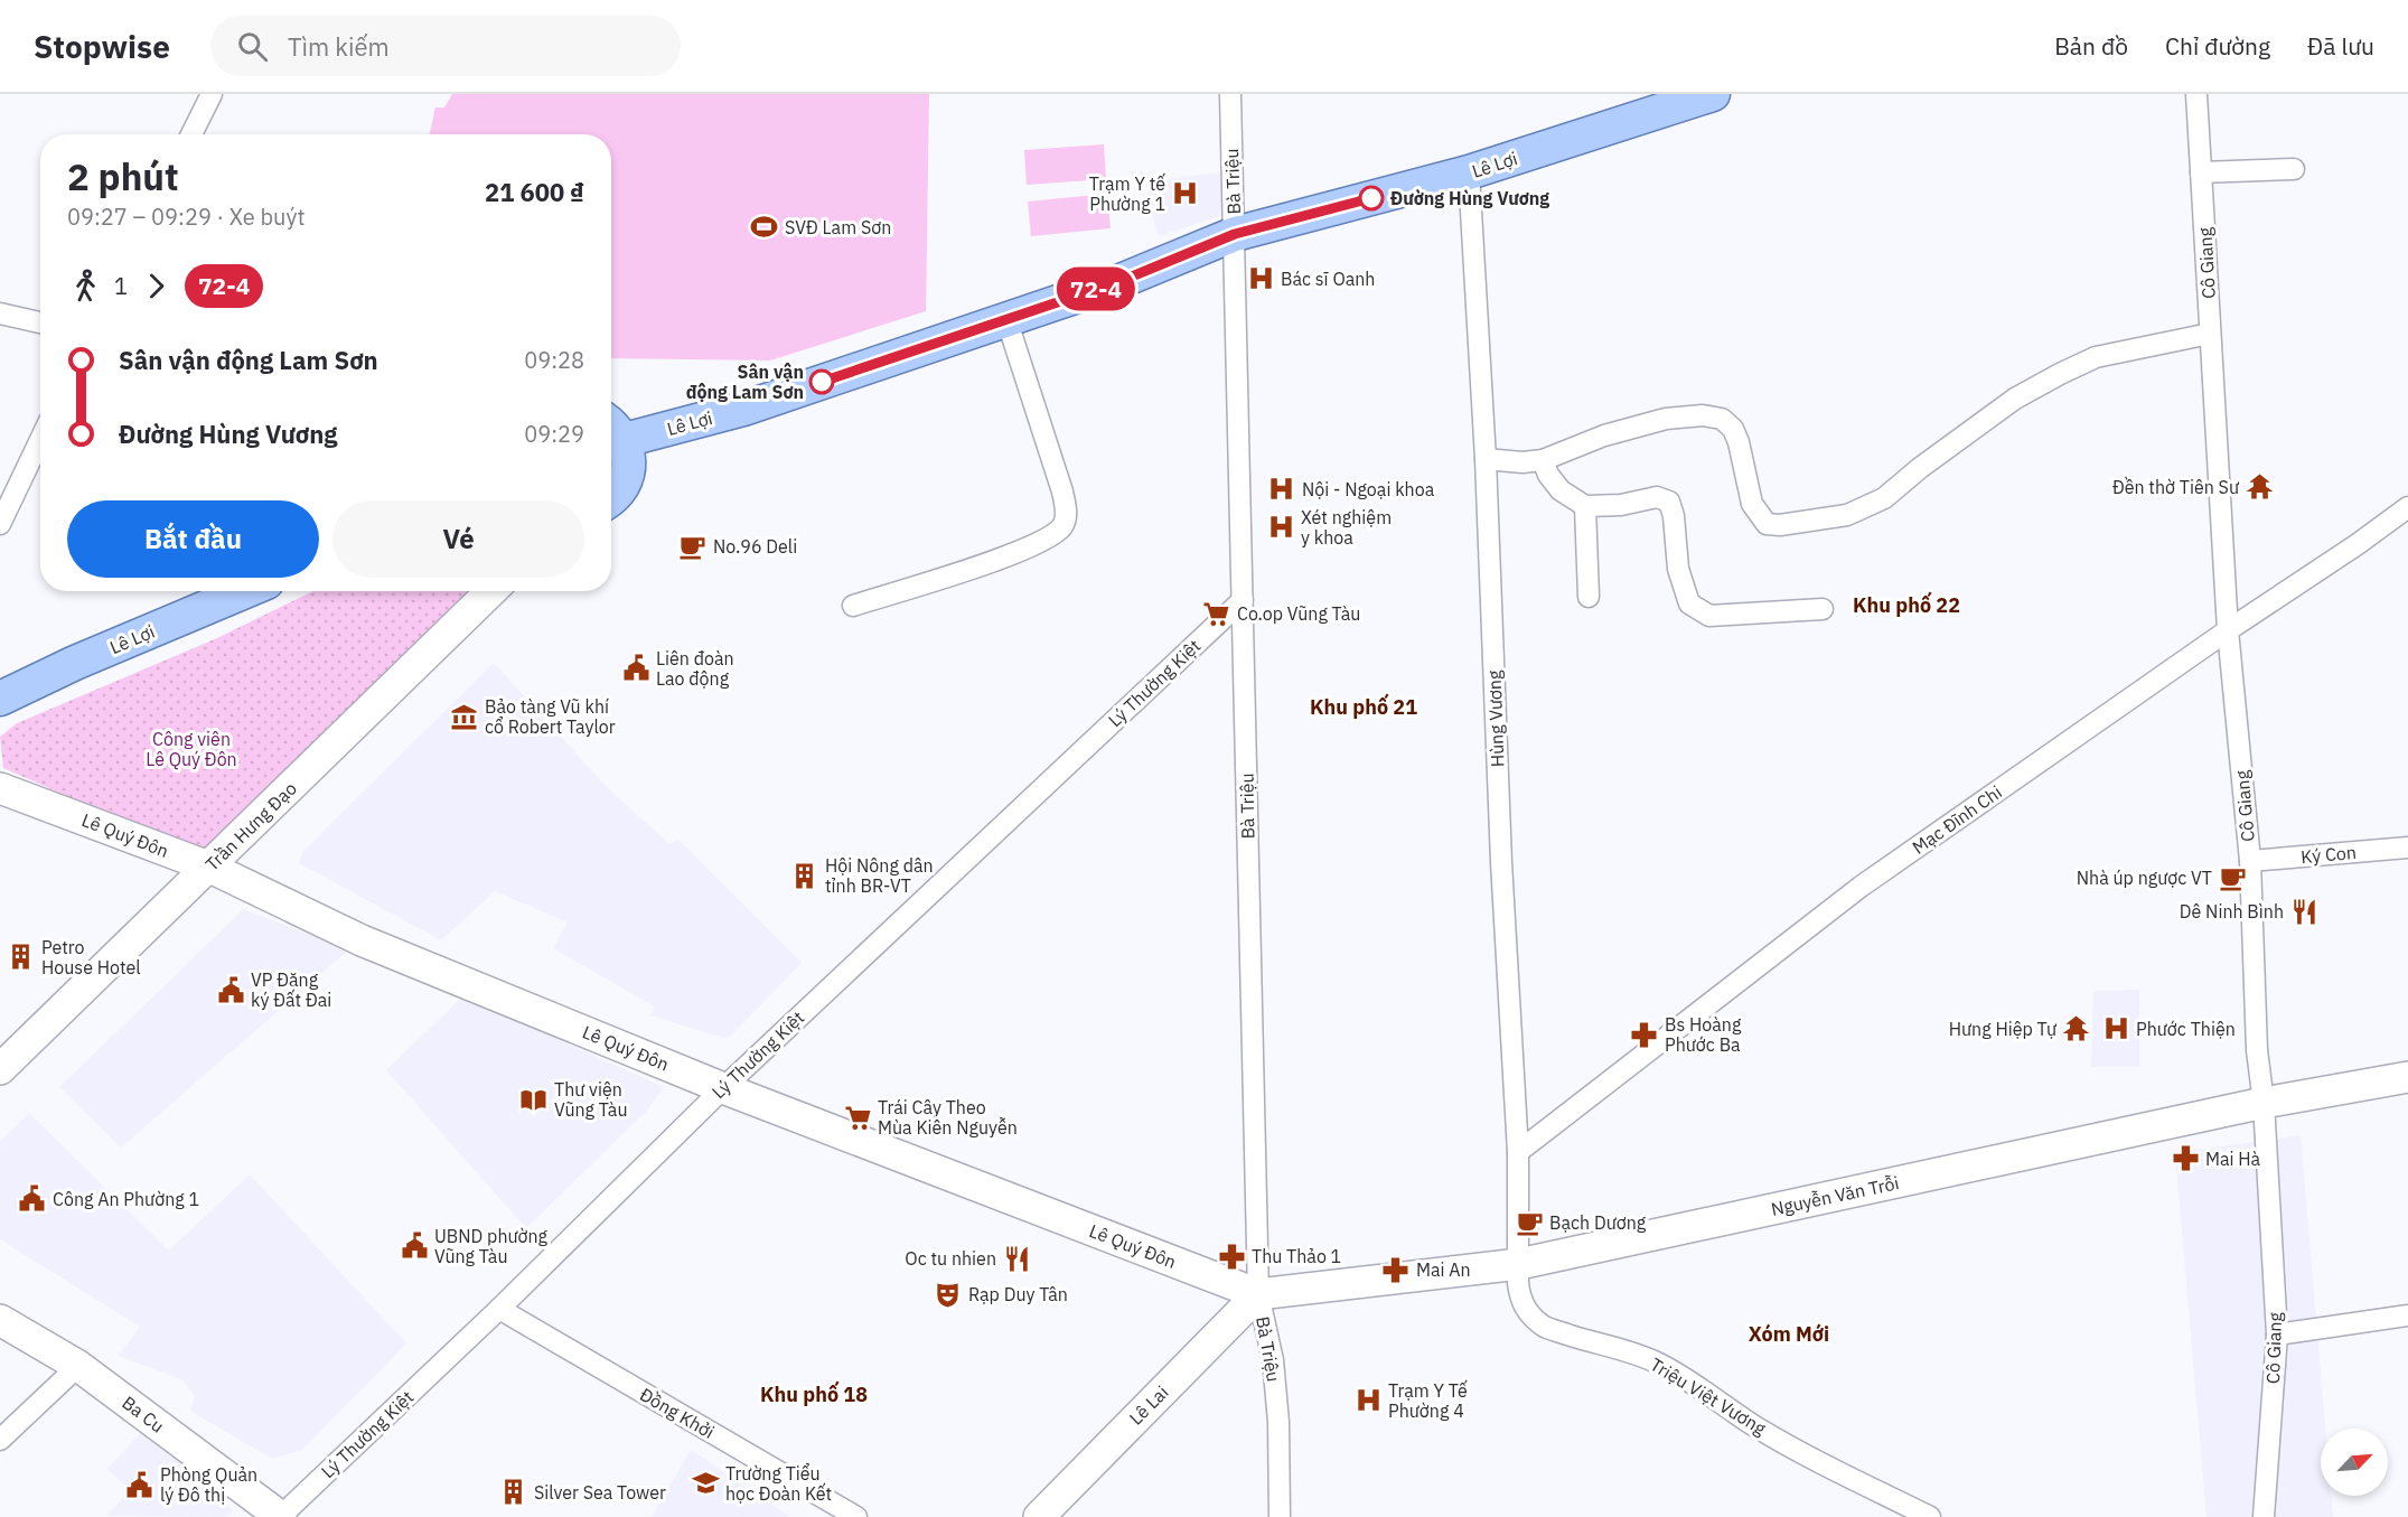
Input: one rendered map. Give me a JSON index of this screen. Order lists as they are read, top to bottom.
{
  "streets": {
    "main road": ["Lê Lợi"],
    "street": [
      "Bà Triệu",
      "Cô Giang",
      "Lý Thường Kiệt",
      "Hùng Vương",
      "Mạc Đĩnh Chi",
      "Trần Hưng Đạo",
      "Lê Quý Đôn",
      "Ký Con",
      "Nguyễn Văn Trỗi",
      "Triệu Việt Vương",
      "Lê Lai",
      "Đồng Khởi",
      "Ba Cu"
    ]
  },
  "crossings": [
    ["Lê Lợi", "Bà Triệu"],
    ["Lê Lợi", "Hùng Vương"],
    ["Bà Triệu", "Lý Thường Kiệt"],
    ["Bà Triệu", "Lê Quý Đôn"],
    ["Bà Triệu", "Nguyễn Văn Trỗi"],
    ["Bà Triệu", "Lê Lai"],
    ["Cô Giang", "Mạc Đĩnh Chi"],
    ["Cô Giang", "Ký Con"],
    ["Cô Giang", "Nguyễn Văn Trỗi"],
    ["Lý Thường Kiệt", "Lê Quý Đôn"],
    ["Lý Thường Kiệt", "Đồng Khởi"],
    ["Lý Thường Kiệt", "Ba Cu"],
    ["Hùng Vương", "Mạc Đĩnh Chi"],
    ["Hùng Vương", "Nguyễn Văn Trỗi"],
    ["Hùng Vương", "Triệu Việt Vương"],
    ["Trần Hưng Đạo", "Lê Quý Đôn"],
    ["Lê Quý Đôn", "Nguyễn Văn Trỗi"],
    ["Lê Quý Đôn", "Lê Lai"],
    ["Nguyễn Văn Trỗi", "Triệu Việt Vương"],
    ["Nguyễn Văn Trỗi", "Lê Lai"]
  ],
  "districts": [
    "Khu phố 22",
    "Khu phố 21",
    "Xóm Mới",
    "Khu phố 18"
  ],
  "parks": ["Công viên Lê Quý Đôn"],
  "places": {
    "hospital": [
      "Trạm Y tế Phường 1",
      "Bác sĩ Oanh",
      "Nội - Ngoại khoa",
      "Xét nghiệm y khoa",
      "Phước Thiện",
      "Trạm Y Tế Phường 4"
    ],
    "other": ["Đường Hùng Vương", "Sân vận động Lam Sơn"],
    "sports": ["SVĐ Lam Sơn"],
    "temple": ["Đền thờ Tiên Sư", "Hưng Hiệp Tự"],
    "cafe": ["No.96 Deli", "Nhà úp ngược VT", "Bạch Dương"],
    "supermarket": ["Co.op Vũng Tàu", "Trái Cây Theo Mùa Kiên Nguyễn"],
    "public building": [
      "Liên đoàn Lao động",
      "VP Đăng ký Đất Đai",
      "Công An Phường 1",
      "UBND phường Vũng Tàu",
      "Phòng Quản lý Đô thị"
    ],
    "museum": ["Bảo tàng Vũ khí cổ Robert Taylor"],
    "building": ["Hội Nông dân tỉnh BR-VT", "Petro House Hotel", "Silver Sea Tower"],
    "restaurant": ["Dê Ninh Bình", "Oc tu nhien"],
    "pharmacy": [
      "Bs Hoàng Phước Ba",
      "Mai Hà",
      "Thu Thảo 1",
      "Mai An"
    ],
    "library": ["Thư viện Vũng Tàu"],
    "theatre": ["Rạp Duy Tân"],
    "school or university": ["Trường Tiểu học Đoàn Kết"]
  },
  "lines": ["bus line 72-4"],
  "north": "top right",
  "page": {
    "header": "Stopwise",
    "search": "Tìm kiếm",
    "nav": ["Bản đồ", "Chỉ đường", "Đã lưu"],
    "on_map": "72-4",
    "heading": ["2 phút", "09:27 – 09:29 · Xe buýt", "21 600 ₫"],
    "legs": ["1", "72-4"],
    "list": [
      {
        "name": "Sân vận động Lam Sơn",
        "value": "09:28"
      },
      {
        "name": "Đường Hùng Vương",
        "value": "09:29"
      }
    ],
    "buttons": ["Bắt đầu", "Vé"]
  }
}
